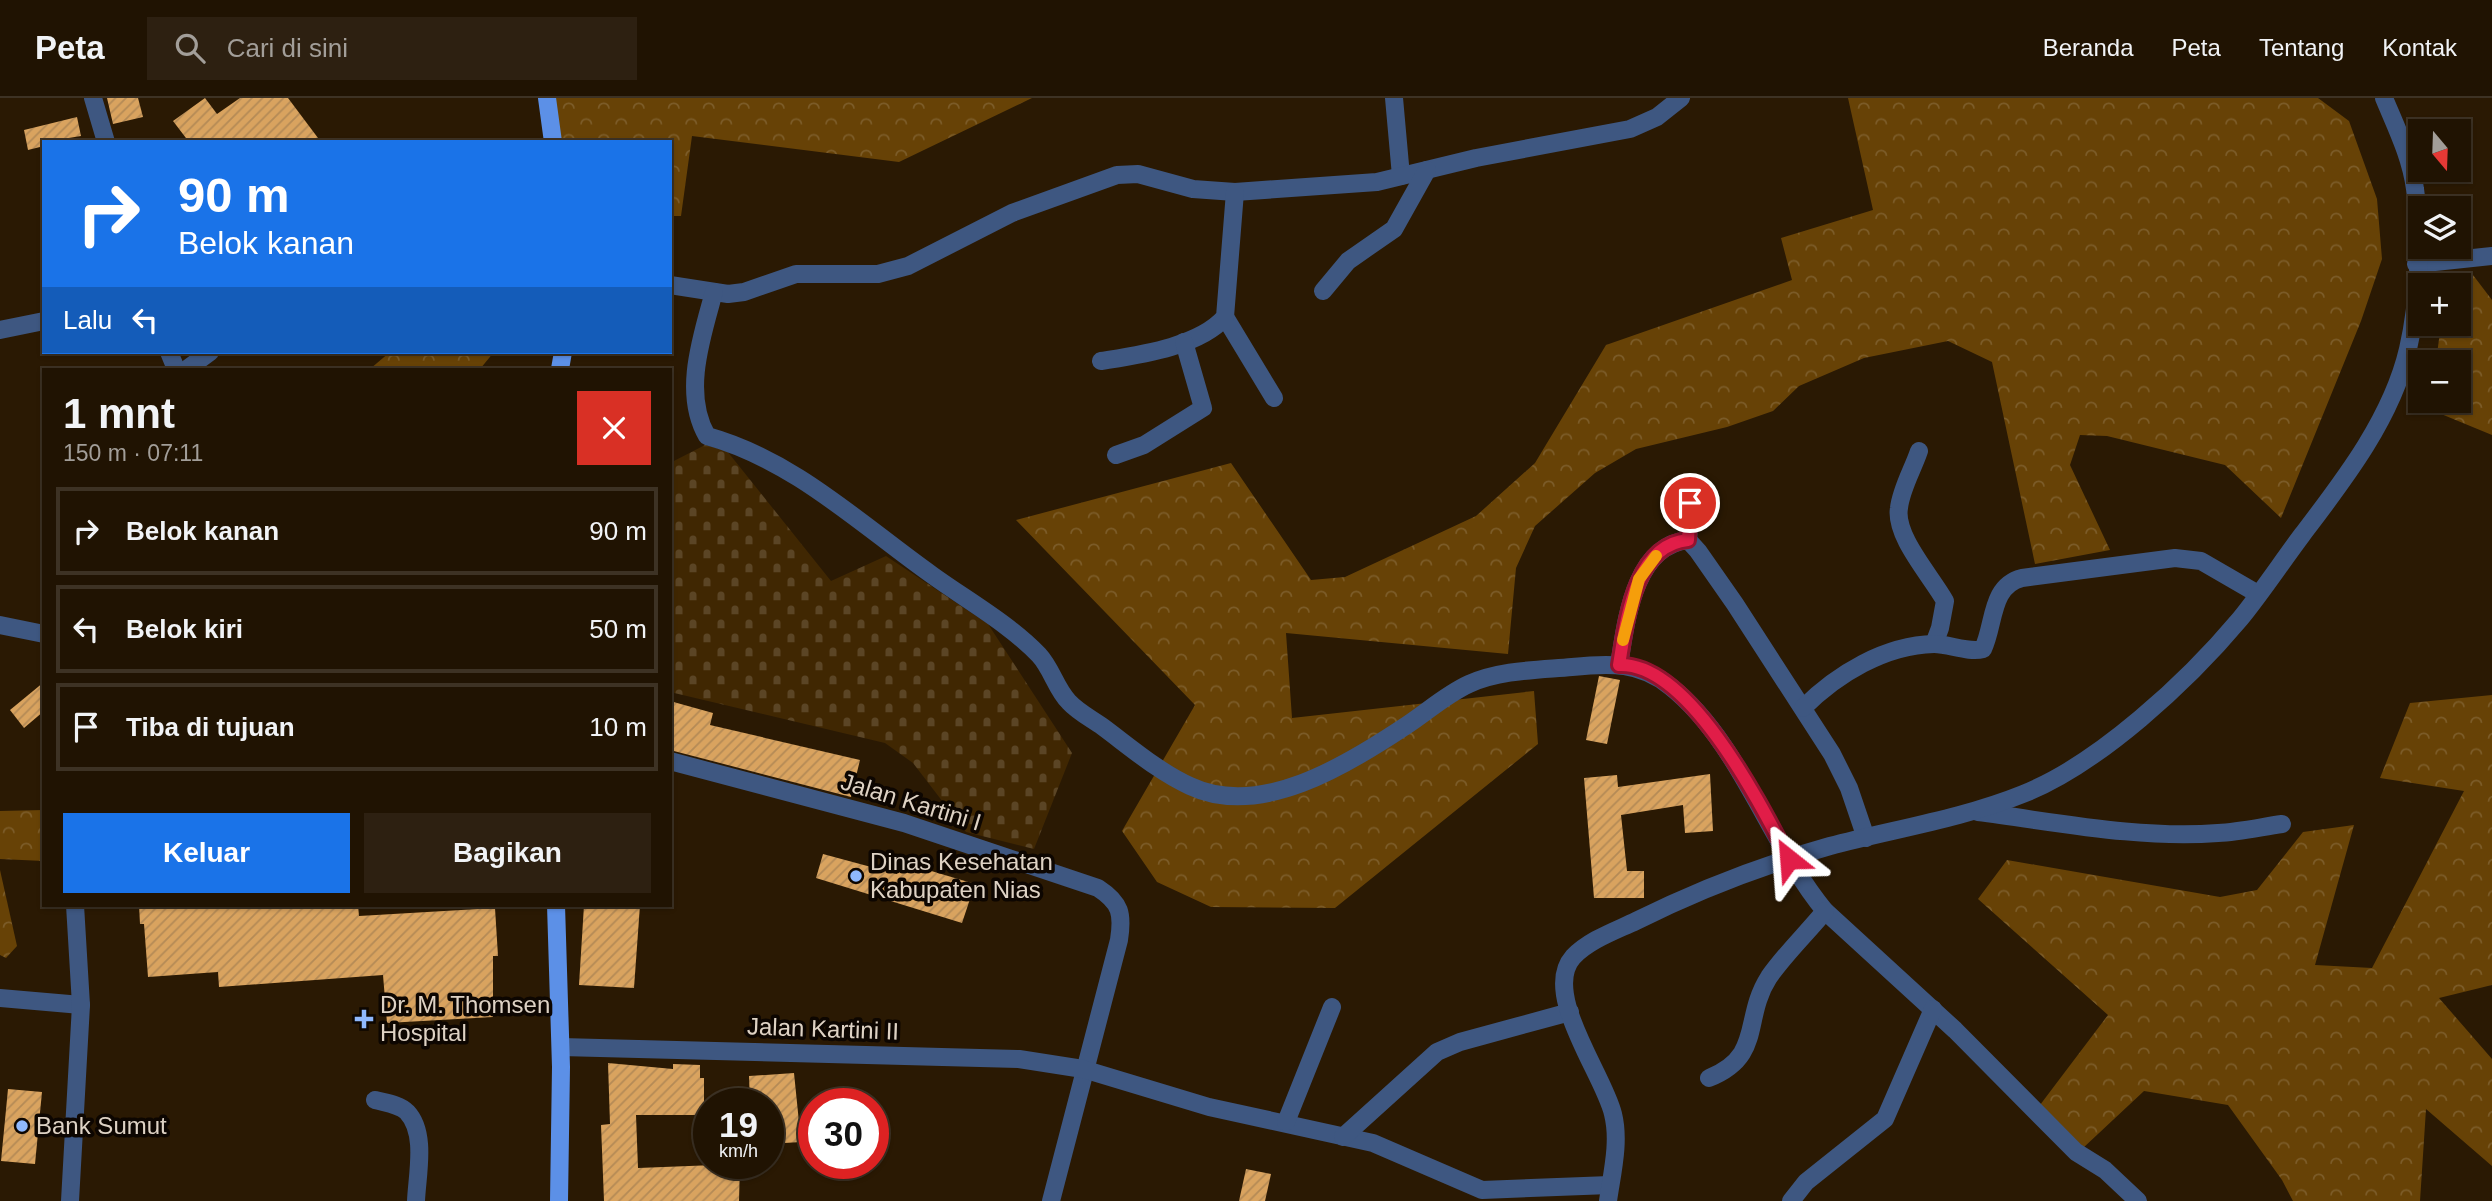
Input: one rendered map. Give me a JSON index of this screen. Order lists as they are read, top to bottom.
{
  "streets": {
    "street": ["Jalan Kartini I", "Jalan Kartini II"]
  },
  "crossings": [
    ["Jalan Kartini I", "Jalan Kartini II"]
  ],
  "places": {
    "other": ["Dinas Kesehatan Kabupaten Nias", "Bank Sumut"],
    "health": ["Dr. M. Thomsen Hospital"]
  },
  "north": "bottom",
  "page": {
    "header": "Peta",
    "search": "Cari di sini",
    "nav": [
      "Beranda",
      "Peta",
      "Tentang",
      "Kontak"
    ],
    "map_buttons": ["+", "−"],
    "turn": ["90 m", "Belok kanan"],
    "then": "Lalu",
    "heading": ["1 mnt", "150 m · 07:11"],
    "list": [
      {
        "name": "Belok kanan",
        "value": "90 m"
      },
      {
        "name": "Belok kiri",
        "value": "50 m"
      },
      {
        "name": "Tiba di tujuan",
        "value": "10 m"
      }
    ],
    "buttons": ["Keluar", "Bagikan"],
    "speed": "19 km/h",
    "limit": "30"
  }
}
